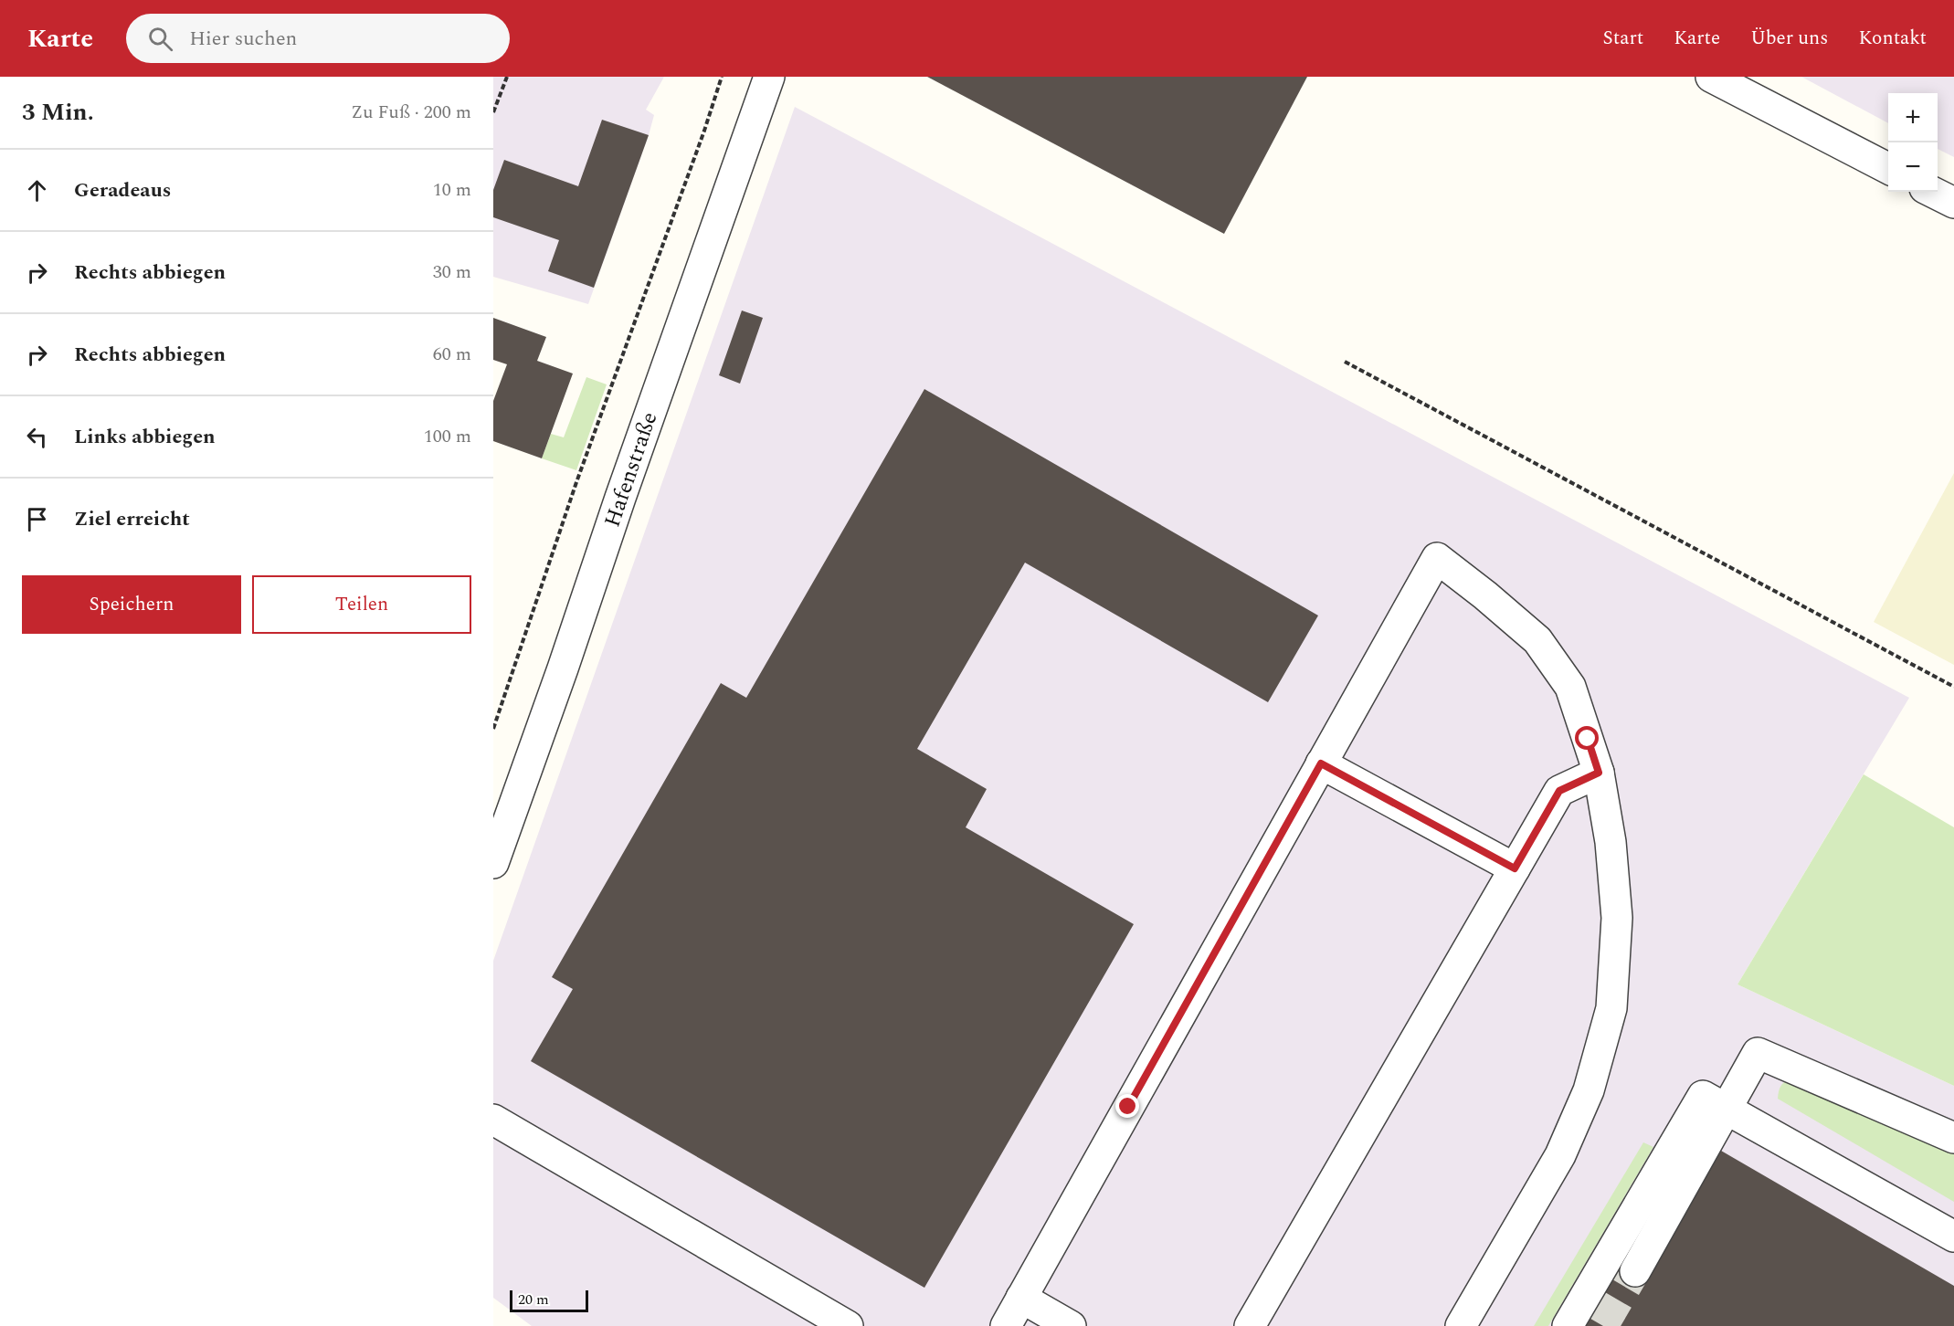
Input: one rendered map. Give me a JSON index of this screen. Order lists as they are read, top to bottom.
{
  "streets": {
    "street": ["Hafenstraße"]
  },
  "scale_bar": "20 m",
  "page": {
    "header": "Karte",
    "search": "Hier suchen",
    "nav": [
      "Start",
      "Karte",
      "Über uns",
      "Kontakt"
    ],
    "heading": ["3 Min.", "Zu Fuß · 200 m"],
    "map_buttons": ["+", "−"],
    "list": [
      ["Geradeaus", "10 m"],
      ["Rechts abbiegen", "30 m"],
      ["Rechts abbiegen", "60 m"],
      ["Links abbiegen", "100 m"],
      "Ziel erreicht"
    ],
    "buttons": ["Speichern", "Teilen"],
    "scale": "20 m"
  }
}
